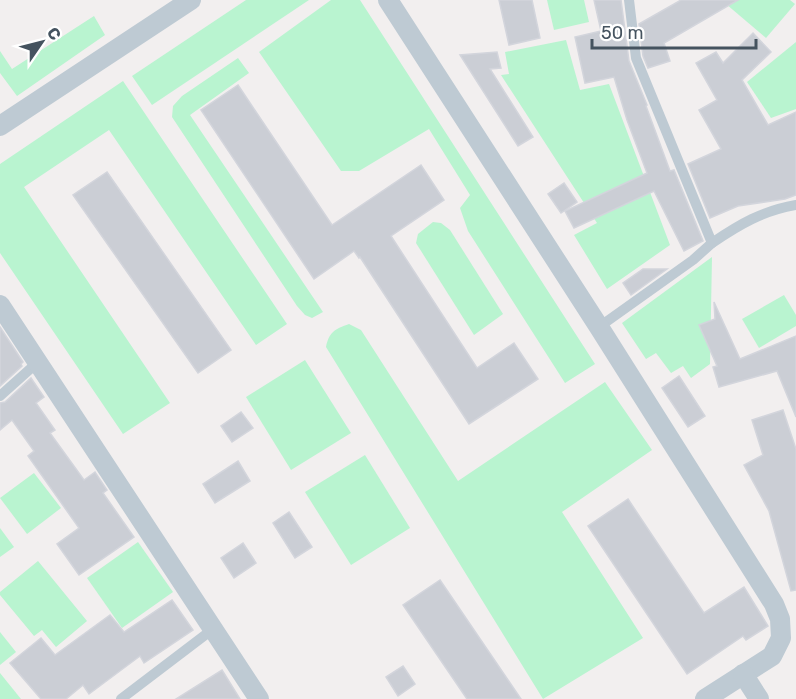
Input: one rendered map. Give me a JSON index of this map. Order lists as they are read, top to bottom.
{
  "scale_bar": "50 m",
  "north": "top right"
}
